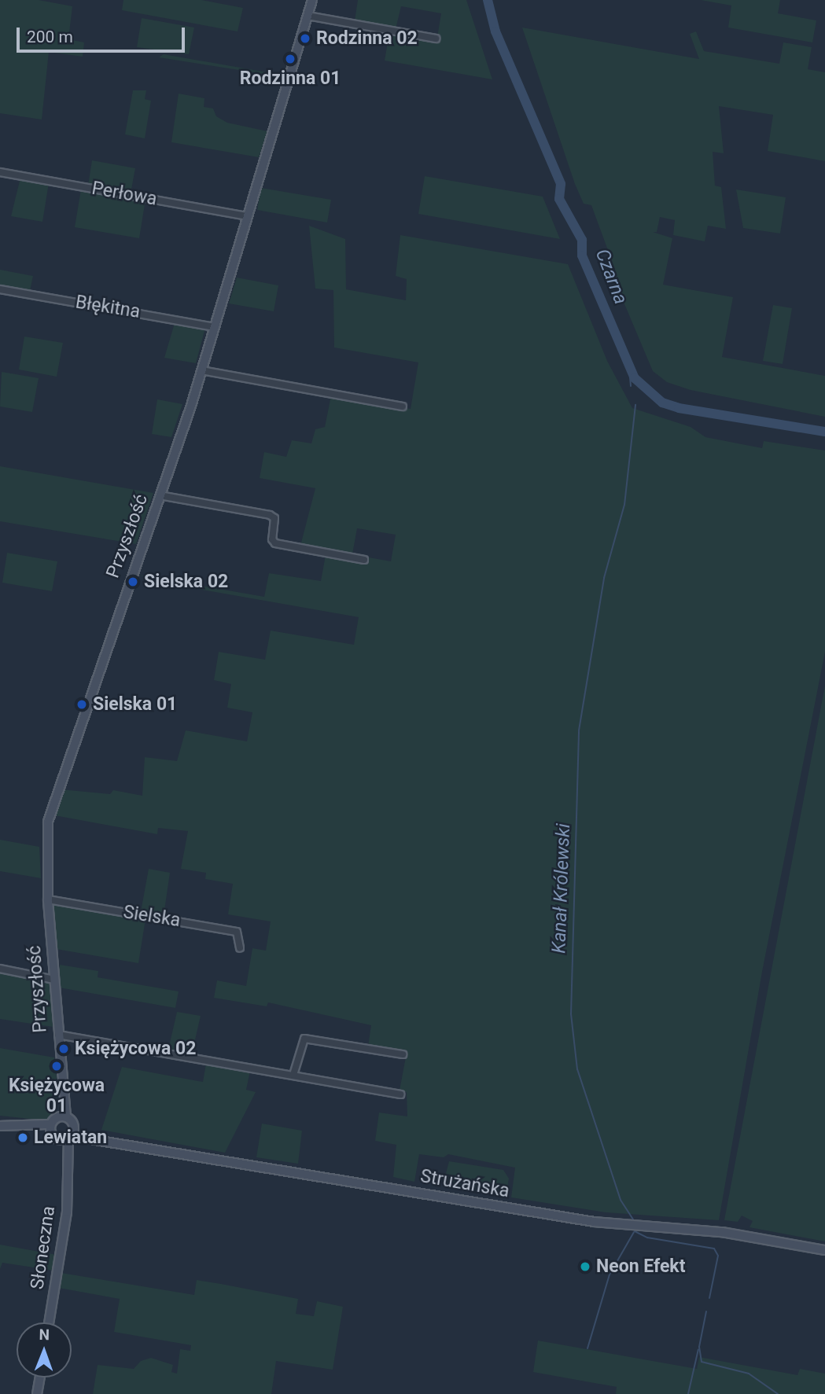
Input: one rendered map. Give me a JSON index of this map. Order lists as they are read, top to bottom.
{
  "streets": {
    "street": [
      "Perłowa",
      "Błękitna",
      "Przyszłość",
      "Sielska",
      "Strużańska",
      "Słoneczna"
    ]
  },
  "crossings": [
    ["Perłowa", "Przyszłość"],
    ["Błękitna", "Przyszłość"],
    ["Przyszłość", "Sielska"],
    ["Strużańska", "Słoneczna"]
  ],
  "water": ["Czarna", "Kanał Królewski"],
  "places": [
    "Rodzinna 02",
    "Rodzinna 01",
    "Sielska 02",
    "Sielska 01",
    "Księżycowa 02",
    "Księżycowa 01",
    "Lewiatan",
    "Neon Efekt"
  ],
  "scale_bar": "200 m",
  "north": "top"
}
